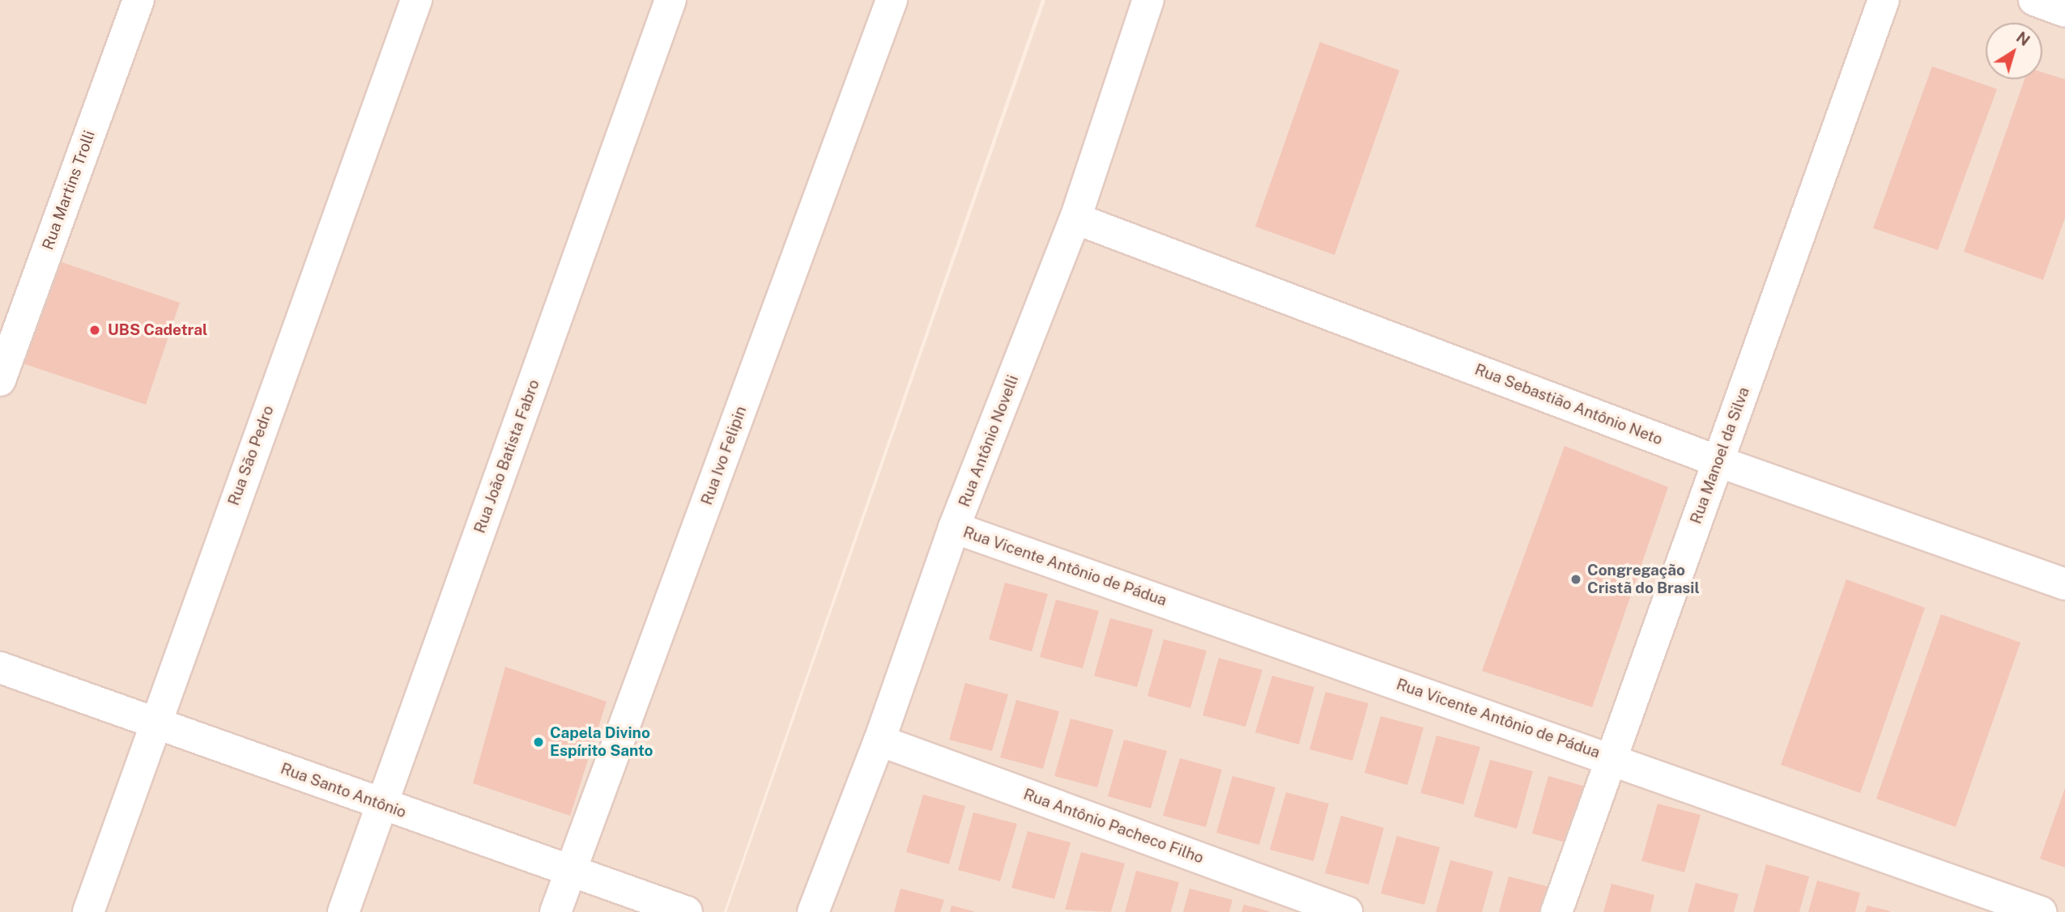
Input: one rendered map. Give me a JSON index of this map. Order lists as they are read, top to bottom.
{
  "streets": {
    "street": [
      "Rua Martins Trolli",
      "Rua Sebastião Antônio Neto",
      "Rua Antônio Novelli",
      "Rua São Pedro",
      "Rua Ivo Felipin",
      "Rua Manoel da Silva",
      "Rua João Batista Fabro",
      "Rua Vicente Antônio de Pádua",
      "Rua Santo Antônio",
      "Rua Antônio Pacheco Filho"
    ]
  },
  "crossings": [
    ["Rua Sebastião Antônio Neto", "Rua Antônio Novelli"],
    ["Rua Sebastião Antônio Neto", "Rua Manoel da Silva"],
    ["Rua Antônio Novelli", "Rua Vicente Antônio de Pádua"],
    ["Rua Antônio Novelli", "Rua Antônio Pacheco Filho"],
    ["Rua São Pedro", "Rua Santo Antônio"],
    ["Rua Ivo Felipin", "Rua Santo Antônio"],
    ["Rua Manoel da Silva", "Rua Vicente Antônio de Pádua"],
    ["Rua João Batista Fabro", "Rua Santo Antônio"]
  ],
  "places": ["UBS Cadetral", "Congregação Cristã do Brasil", "Capela Divino Espírito Santo"],
  "north": "top right"
}
